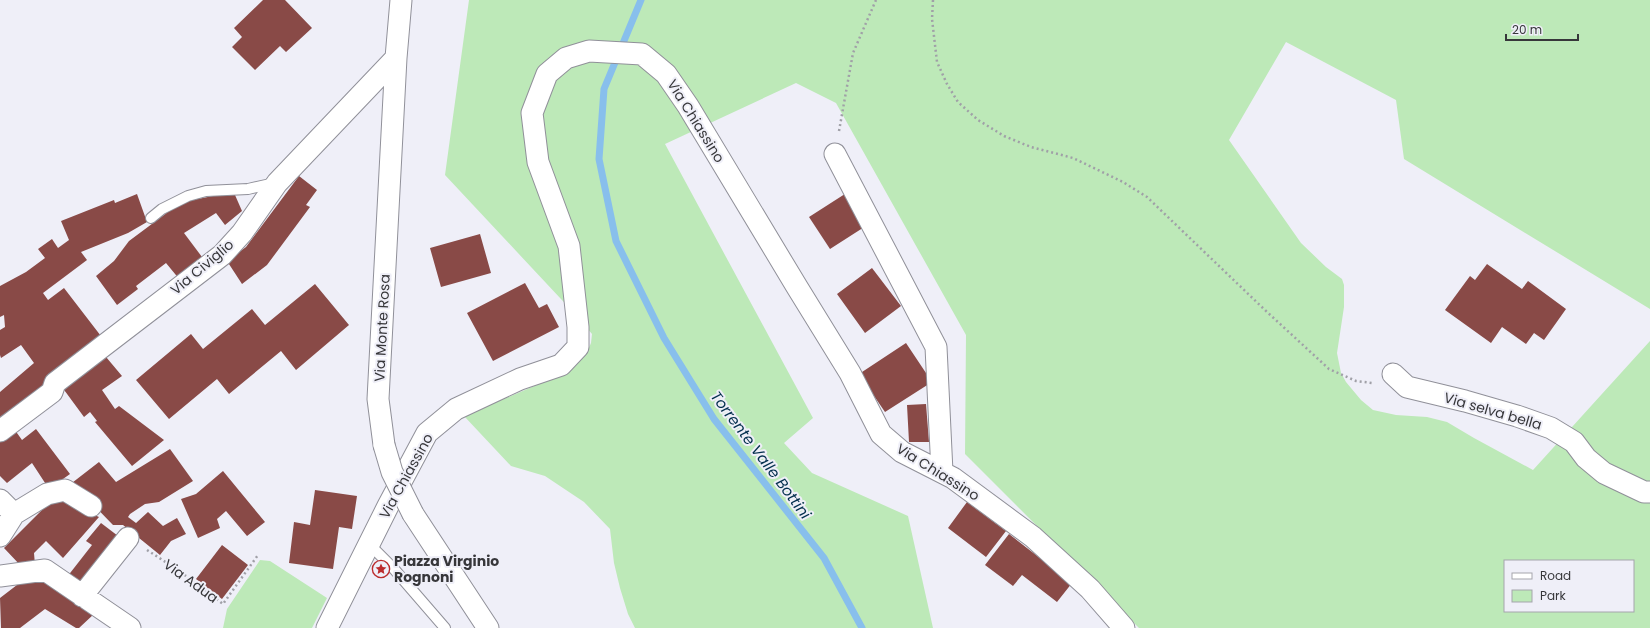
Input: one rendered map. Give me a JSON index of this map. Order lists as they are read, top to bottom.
{
  "streets": {
    "street": [
      "Via Chiassino",
      "Via Civiglio",
      "Via Monte Rosa",
      "Via selva bella"
    ],
    "path": ["Via Adua"]
  },
  "crossings": [
    ["Via Civiglio", "Via Monte Rosa"]
  ],
  "water": ["Torrente Valle Bottini"],
  "places": {
    "place": ["Piazza Virginio Rognoni"]
  },
  "legend": ["Road", "Park"],
  "scale_bar": "20 m"
}
